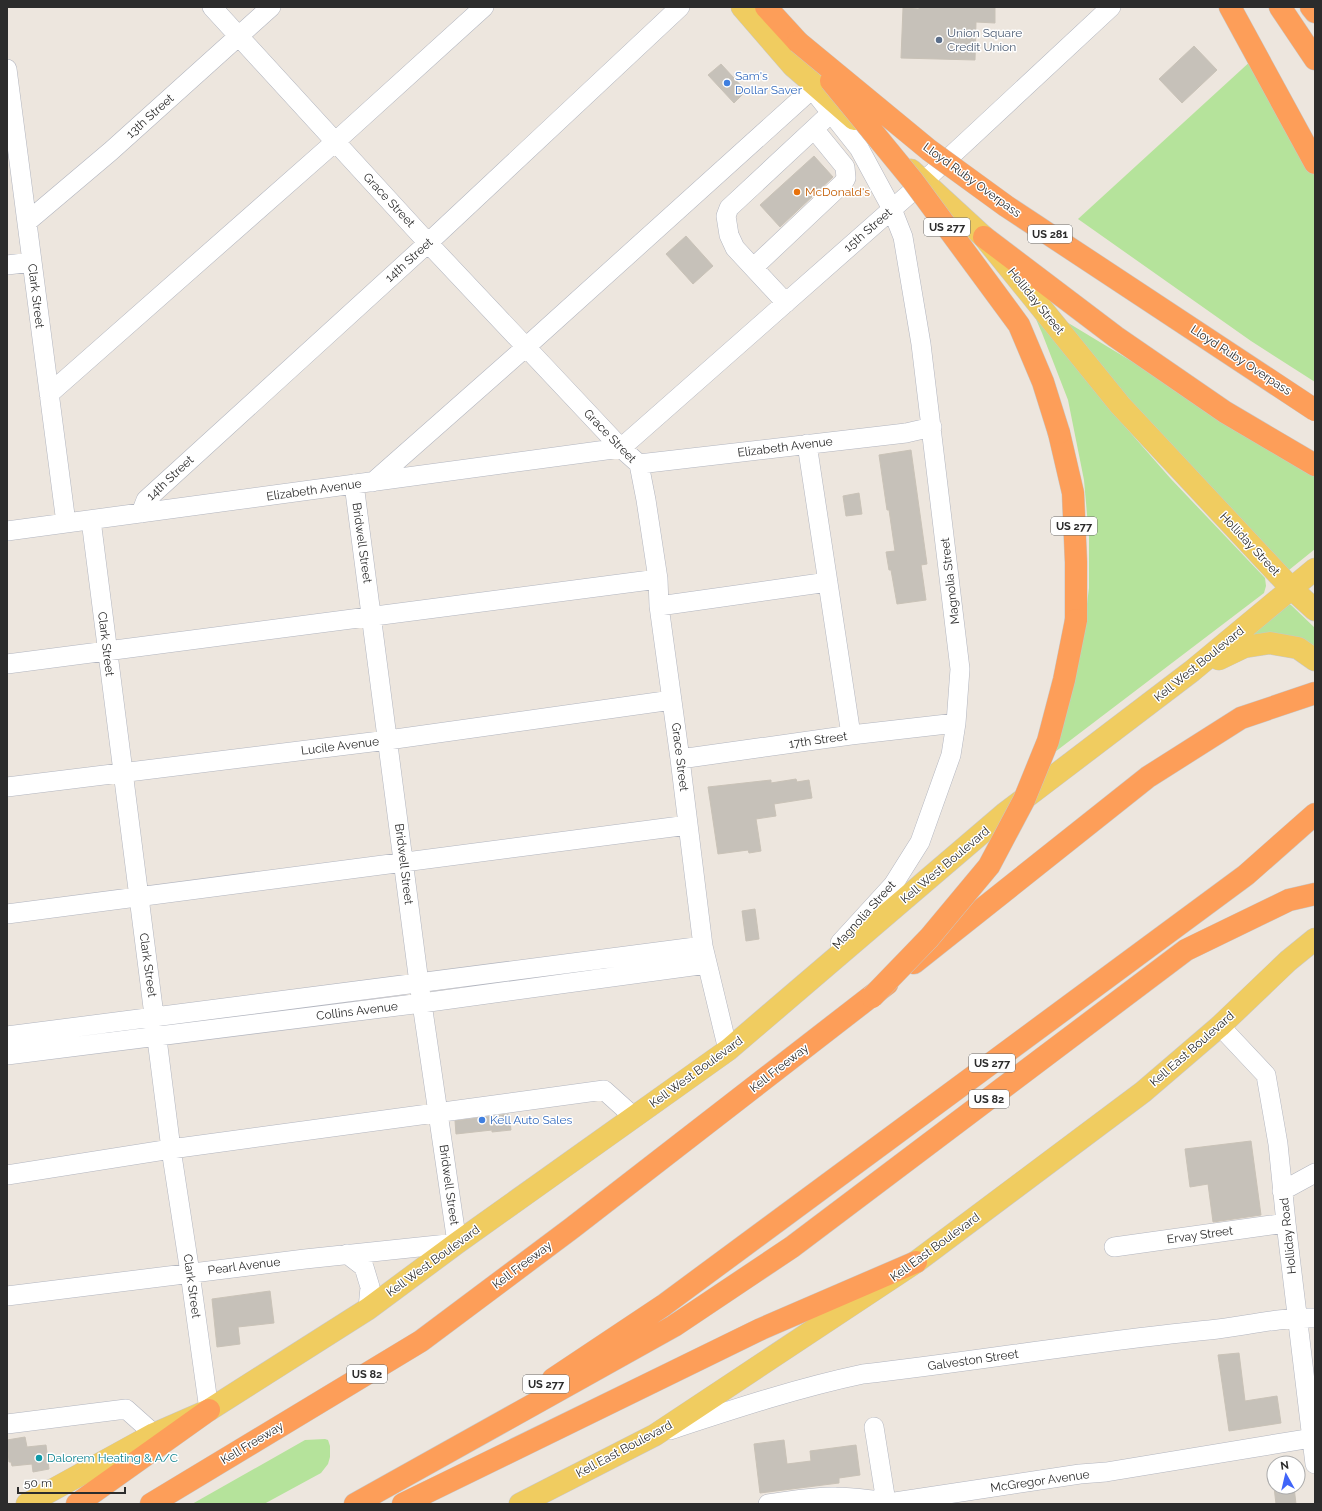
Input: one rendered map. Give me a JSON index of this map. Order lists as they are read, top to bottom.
{
  "streets": {
    "highway": [
      "Lloyd Ruby Overpass",
      "US 277",
      "US 281",
      "Kell Freeway",
      "US 82"
    ],
    "main road": ["Holliday Street", "Kell West Boulevard", "Kell East Boulevard"],
    "street": [
      "13th Street",
      "Grace Street",
      "15th Street",
      "14th Street",
      "Clark Street",
      "Elizabeth Avenue",
      "Bridwell Street",
      "Magnolia Street",
      "17th Street",
      "Lucile Avenue",
      "Collins Avenue",
      "Ervay Street",
      "Holliday Road",
      "Pearl Avenue",
      "Galveston Street",
      "McGregor Avenue"
    ]
  },
  "crossings": [
    ["13th Street", "Grace Street"],
    ["13th Street", "Clark Street"],
    ["Lloyd Ruby Overpass", "US 277"],
    ["Grace Street", "15th Street"],
    ["Grace Street", "14th Street"],
    ["Grace Street", "Elizabeth Avenue"],
    ["Grace Street", "Magnolia Street"],
    ["Grace Street", "Kell West Boulevard"],
    ["Grace Street", "17th Street"],
    ["Grace Street", "Lucile Avenue"],
    ["Grace Street", "Collins Avenue"],
    ["US 277", "Kell Freeway"],
    ["US 277", "US 82"],
    ["15th Street", "Holliday Street"],
    ["15th Street", "Elizabeth Avenue"],
    ["15th Street", "Magnolia Street"],
    ["14th Street", "Elizabeth Avenue"],
    ["Clark Street", "Elizabeth Avenue"],
    ["Clark Street", "Kell West Boulevard"],
    ["Clark Street", "Lucile Avenue"],
    ["Clark Street", "Collins Avenue"],
    ["Clark Street", "Pearl Avenue"],
    ["Holliday Street", "Magnolia Street"],
    ["Holliday Street", "Kell West Boulevard"],
    ["Elizabeth Avenue", "Bridwell Street"],
    ["Elizabeth Avenue", "Magnolia Street"],
    ["Bridwell Street", "Kell West Boulevard"],
    ["Bridwell Street", "Lucile Avenue"],
    ["Bridwell Street", "Collins Avenue"],
    ["Bridwell Street", "Pearl Avenue"],
    ["Magnolia Street", "Kell West Boulevard"],
    ["Magnolia Street", "17th Street"],
    ["Kell West Boulevard", "Pearl Avenue"],
    ["Kell East Boulevard", "Holliday Road"],
    ["Kell East Boulevard", "Galveston Street"],
    ["Kell Freeway", "US 82"],
    ["Ervay Street", "Holliday Road"],
    ["Holliday Road", "Galveston Street"],
    ["Holliday Road", "McGregor Avenue"]
  ],
  "places": [
    "Union Square Credit Union",
    "Sam's Dollar Saver",
    "McDonald's",
    "Kell Auto Sales",
    "Dalorem Heating & A/C"
  ],
  "scale_bar": "50 m",
  "north": "top"
}
